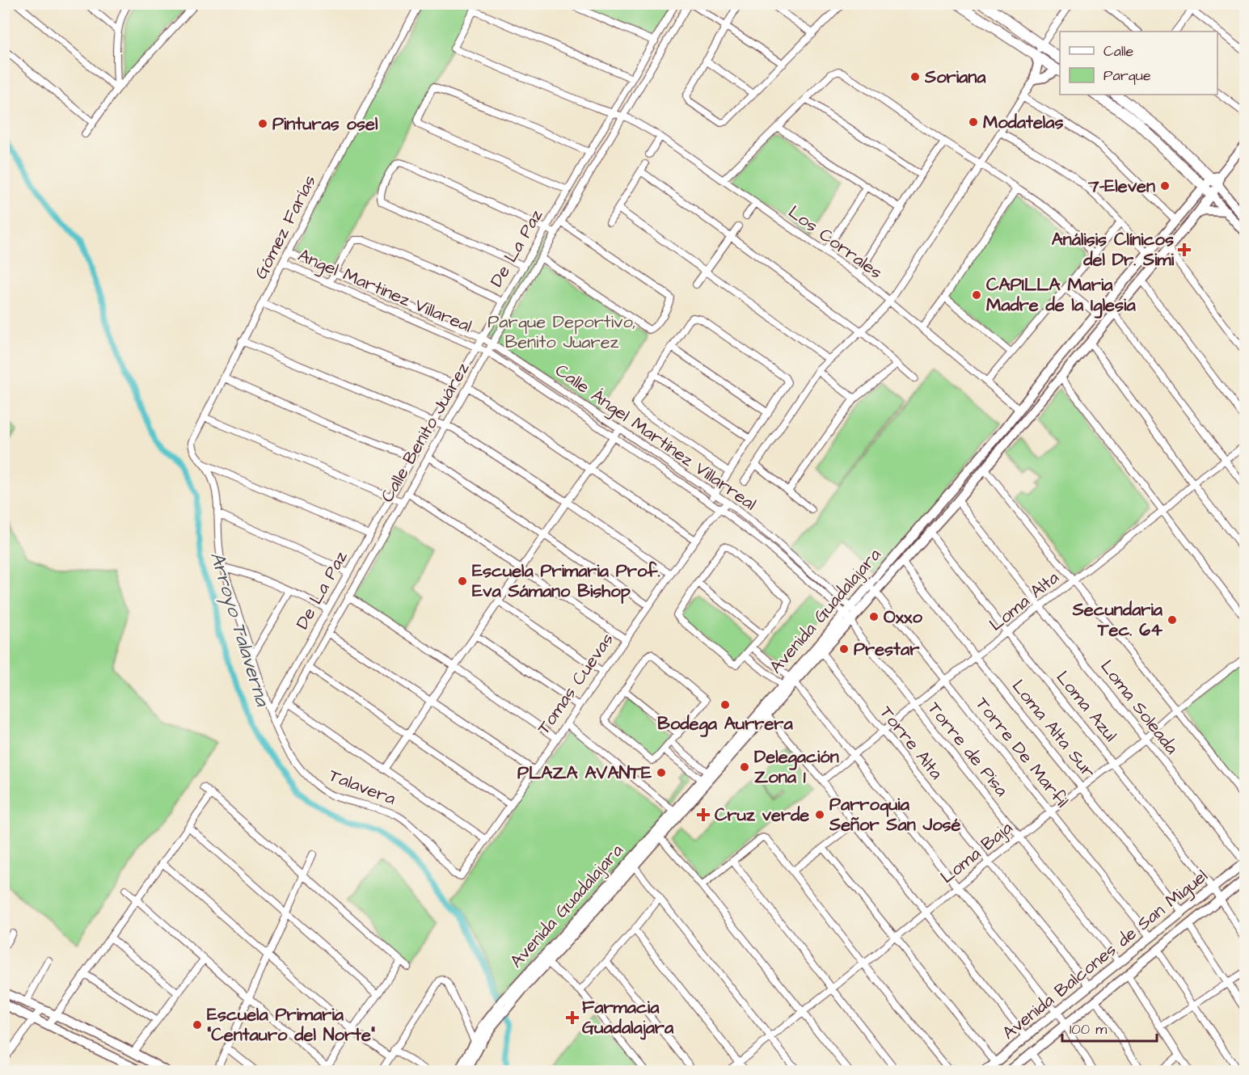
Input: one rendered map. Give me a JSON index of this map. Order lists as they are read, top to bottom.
{
  "streets": {
    "main road": ["Avenida Guadalajara", "Avenida Balcones de San Miguel"],
    "street": [
      "Gómez Farías",
      "Los Corrales",
      "De La Paz",
      "Angel Martinez Villareal",
      "Calle Benito Juárez",
      "Calle Ángel Martínez Villarreal",
      "Loma Alta",
      "Tomas Cuevas",
      "Loma Azul",
      "Loma Soleada",
      "Loma Alta Sur",
      "Torre Alta",
      "Torre de Pisa",
      "Torre De Marfil",
      "Talavera",
      "Loma Baja"
    ]
  },
  "crossings": [
    ["Gómez Farías", "Angel Martinez Villareal"],
    ["Gómez Farías", "Calle Ángel Martínez Villarreal"],
    ["Gómez Farías", "Talavera"],
    ["Los Corrales", "De La Paz"],
    ["Los Corrales", "Calle Benito Juárez"],
    ["Los Corrales", "Avenida Guadalajara"],
    ["De La Paz", "Angel Martinez Villareal"],
    ["De La Paz", "Calle Ángel Martínez Villarreal"],
    ["De La Paz", "Talavera"],
    ["Angel Martinez Villareal", "Calle Benito Juárez"],
    ["Angel Martinez Villareal", "Calle Ángel Martínez Villarreal"],
    ["Angel Martinez Villareal", "Avenida Guadalajara"],
    ["Angel Martinez Villareal", "Tomas Cuevas"],
    ["Angel Martinez Villareal", "Torre de Pisa"],
    ["Calle Benito Juárez", "Calle Ángel Martínez Villarreal"],
    ["Calle Benito Juárez", "Talavera"],
    ["Calle Ángel Martínez Villarreal", "Avenida Guadalajara"],
    ["Calle Ángel Martínez Villarreal", "Tomas Cuevas"],
    ["Calle Ángel Martínez Villarreal", "Torre de Pisa"],
    ["Loma Alta", "Loma Azul"],
    ["Loma Alta", "Loma Soleada"],
    ["Loma Alta", "Loma Alta Sur"],
    ["Loma Alta", "Torre Alta"],
    ["Loma Alta", "Torre de Pisa"],
    ["Loma Alta", "Torre De Marfil"],
    ["Avenida Guadalajara", "Loma Azul"],
    ["Avenida Guadalajara", "Loma Soleada"],
    ["Avenida Guadalajara", "Loma Alta Sur"],
    ["Avenida Guadalajara", "Torre Alta"],
    ["Avenida Guadalajara", "Torre de Pisa"],
    ["Avenida Guadalajara", "Torre De Marfil"],
    ["Tomas Cuevas", "Talavera"],
    ["Loma Azul", "Loma Baja"],
    ["Loma Azul", "Avenida Balcones de San Miguel"],
    ["Loma Soleada", "Loma Baja"],
    ["Loma Soleada", "Avenida Balcones de San Miguel"],
    ["Loma Alta Sur", "Loma Baja"],
    ["Loma Alta Sur", "Avenida Balcones de San Miguel"],
    ["Torre Alta", "Loma Baja"],
    ["Torre Alta", "Avenida Balcones de San Miguel"],
    ["Torre de Pisa", "Loma Baja"],
    ["Torre de Pisa", "Avenida Balcones de San Miguel"],
    ["Torre De Marfil", "Loma Baja"],
    ["Torre De Marfil", "Avenida Balcones de San Miguel"]
  ],
  "water": ["Arroyo Talaverna"],
  "parks": ["Parque Deportivo, Benito Juarez"],
  "places": {
    "other": [
      "Soriana",
      "Modatelas",
      "Pinturas osel",
      "7-Eleven",
      "CAPILLA Maria Madre de la Iglesia",
      "Escuela Primaria Prof. Eva Sámano Bishop",
      "Oxxo",
      "Secundaria Tec. 64",
      "Prestar",
      "Bodega Aurrera",
      "Delegación Zona 1",
      "PLAZA AVANTE",
      "Parroquia Señor San José",
      "Escuela Primaria \"Centauro del Norte\""
    ],
    "health": ["Análisis Clínicos del Dr. Simi", "Cruz verde", "Farmacia Guadalajara"]
  },
  "legend": ["Calle", "Parque"],
  "scale_bar": "100 m"
}
